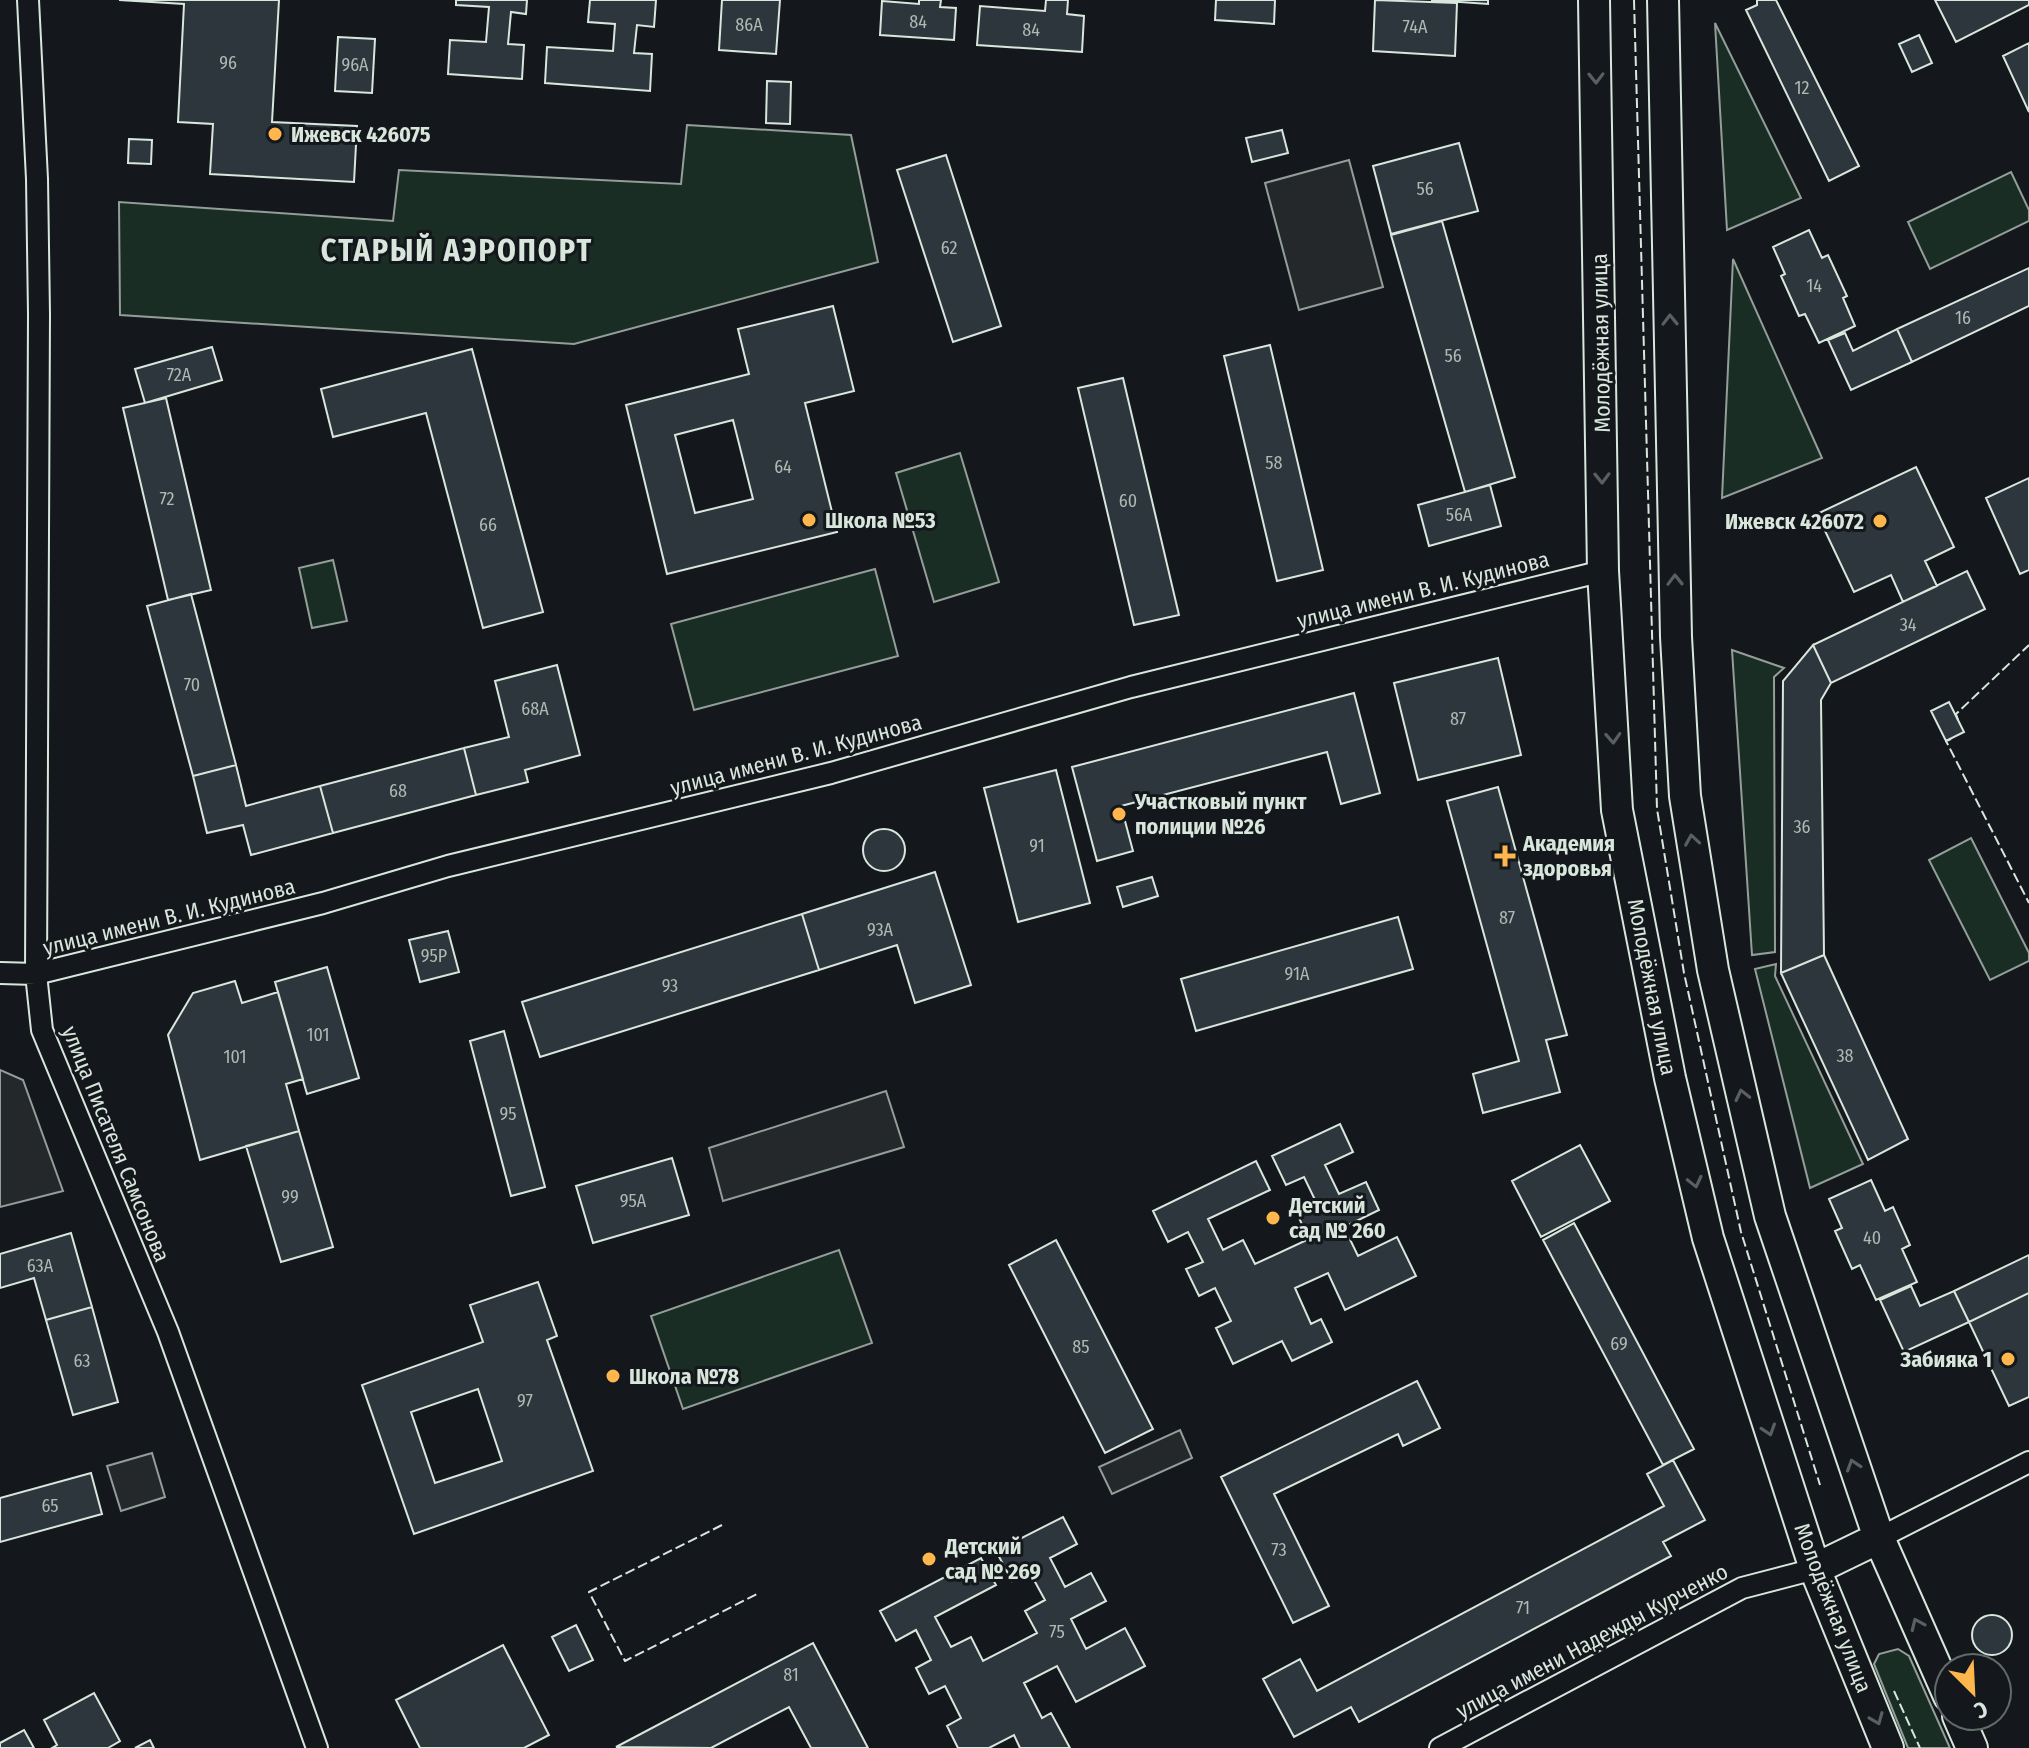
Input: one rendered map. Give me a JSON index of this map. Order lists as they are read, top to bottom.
{
  "streets": {
    "main road": ["Молодёжная улица"],
    "street": ["улица имени В. И. Кудинова", "улица Писателя Самсонова", "улица имени Надежды Курченко"]
  },
  "crossings": [
    ["Молодёжная улица", "улица имени В. И. Кудинова"],
    ["Молодёжная улица", "улица имени Надежды Курченко"],
    ["улица имени В. И. Кудинова", "улица Писателя Самсонова"]
  ],
  "districts": ["СТАРЫЙ АЭРОПОРТ"],
  "places": {
    "other": [
      "Ижевск 426075",
      "Школа №53",
      "Ижевск 426072",
      "Участковый пункт полиции №26",
      "Детский сад № 260",
      "Забияка 1",
      "Школа №78",
      "Детский сад № 269"
    ],
    "health": ["Академия здоровья"]
  },
  "house_numbers": [
    "84",
    "86А",
    "74А",
    "84",
    "96",
    "96А",
    "12",
    "56",
    "62",
    "14",
    "16",
    "56",
    "72А",
    "58",
    "64",
    "72",
    "60",
    "56А",
    "66",
    "34",
    "70",
    "68А",
    "87",
    "68",
    "36",
    "91",
    "87",
    "93А",
    "95Р",
    "91А",
    "93",
    "101",
    "38",
    "101",
    "95",
    "99",
    "95А",
    "40",
    "63А",
    "69",
    "85",
    "63",
    "97",
    "65",
    "73",
    "71",
    "75",
    "81"
  ],
  "north": "bottom right"
}
